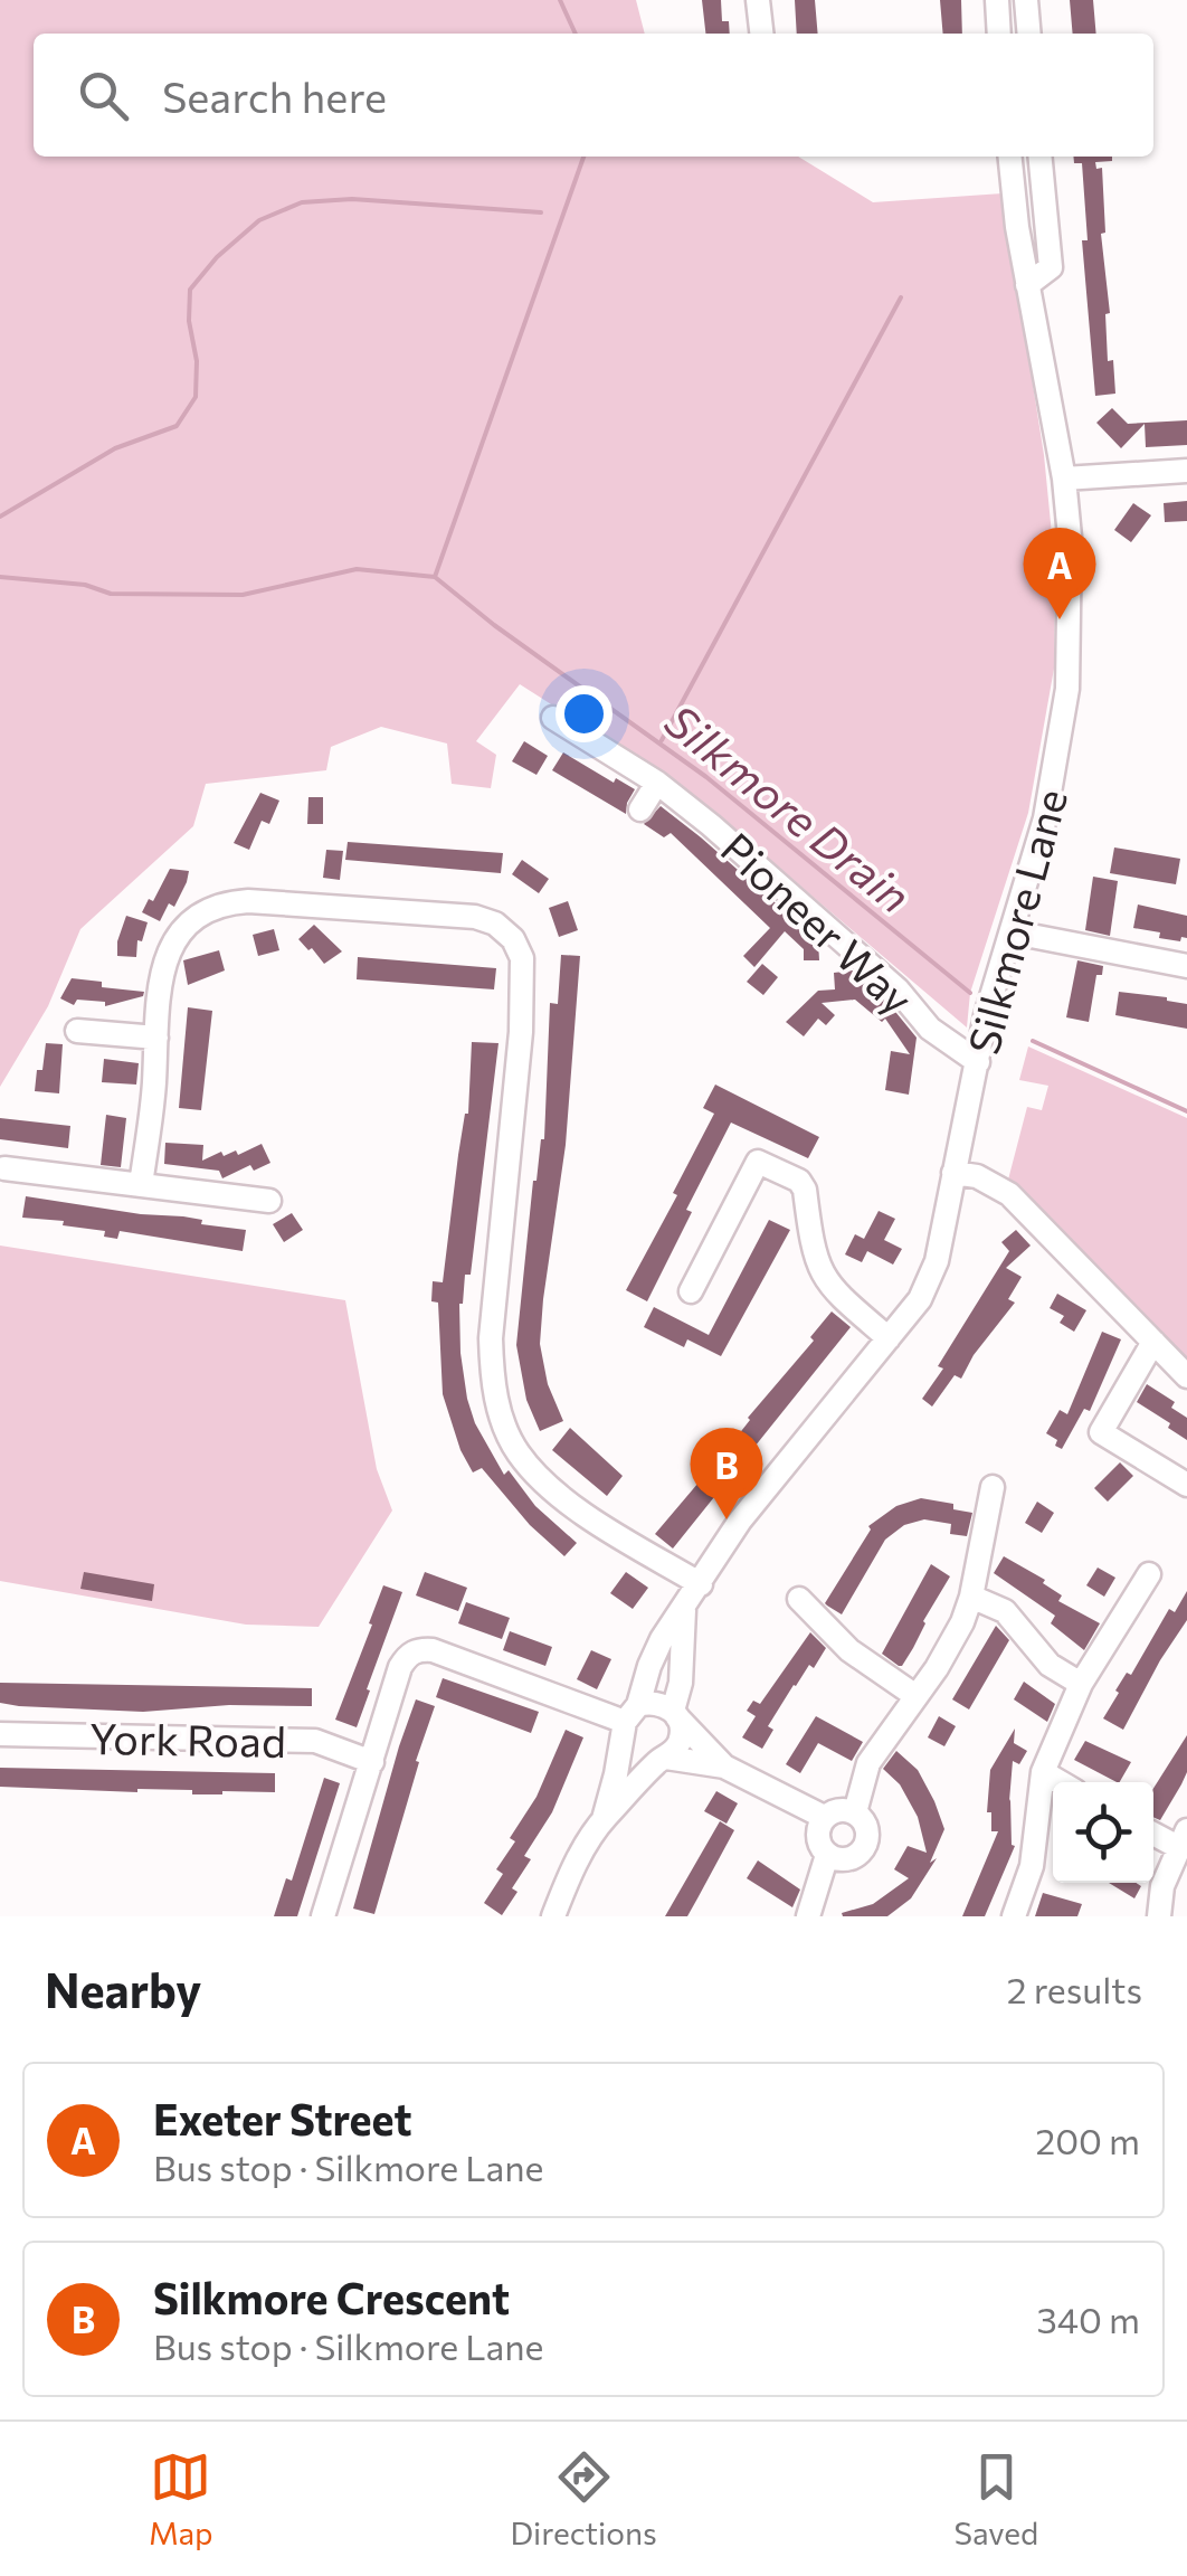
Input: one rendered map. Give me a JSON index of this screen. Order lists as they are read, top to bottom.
{
  "streets": {
    "street": ["Silkmore Lane", "Pioneer Way", "York Road"]
  },
  "crossings": [
    ["Silkmore Lane", "Pioneer Way"]
  ],
  "water": ["Silkmore Drain"],
  "page": {
    "search": "Search here",
    "pins": ["A", "B"],
    "heading": ["Nearby", "2 results"],
    "list": [
      {
        "mark": "A",
        "name": "Exeter Street",
        "note": "Bus stop · Silkmore Lane",
        "value": "200 m"
      },
      {
        "mark": "B",
        "name": "Silkmore Crescent",
        "note": "Bus stop · Silkmore Lane",
        "value": "340 m"
      }
    ],
    "nav": ["Map", "Directions", "Saved"]
  }
}
